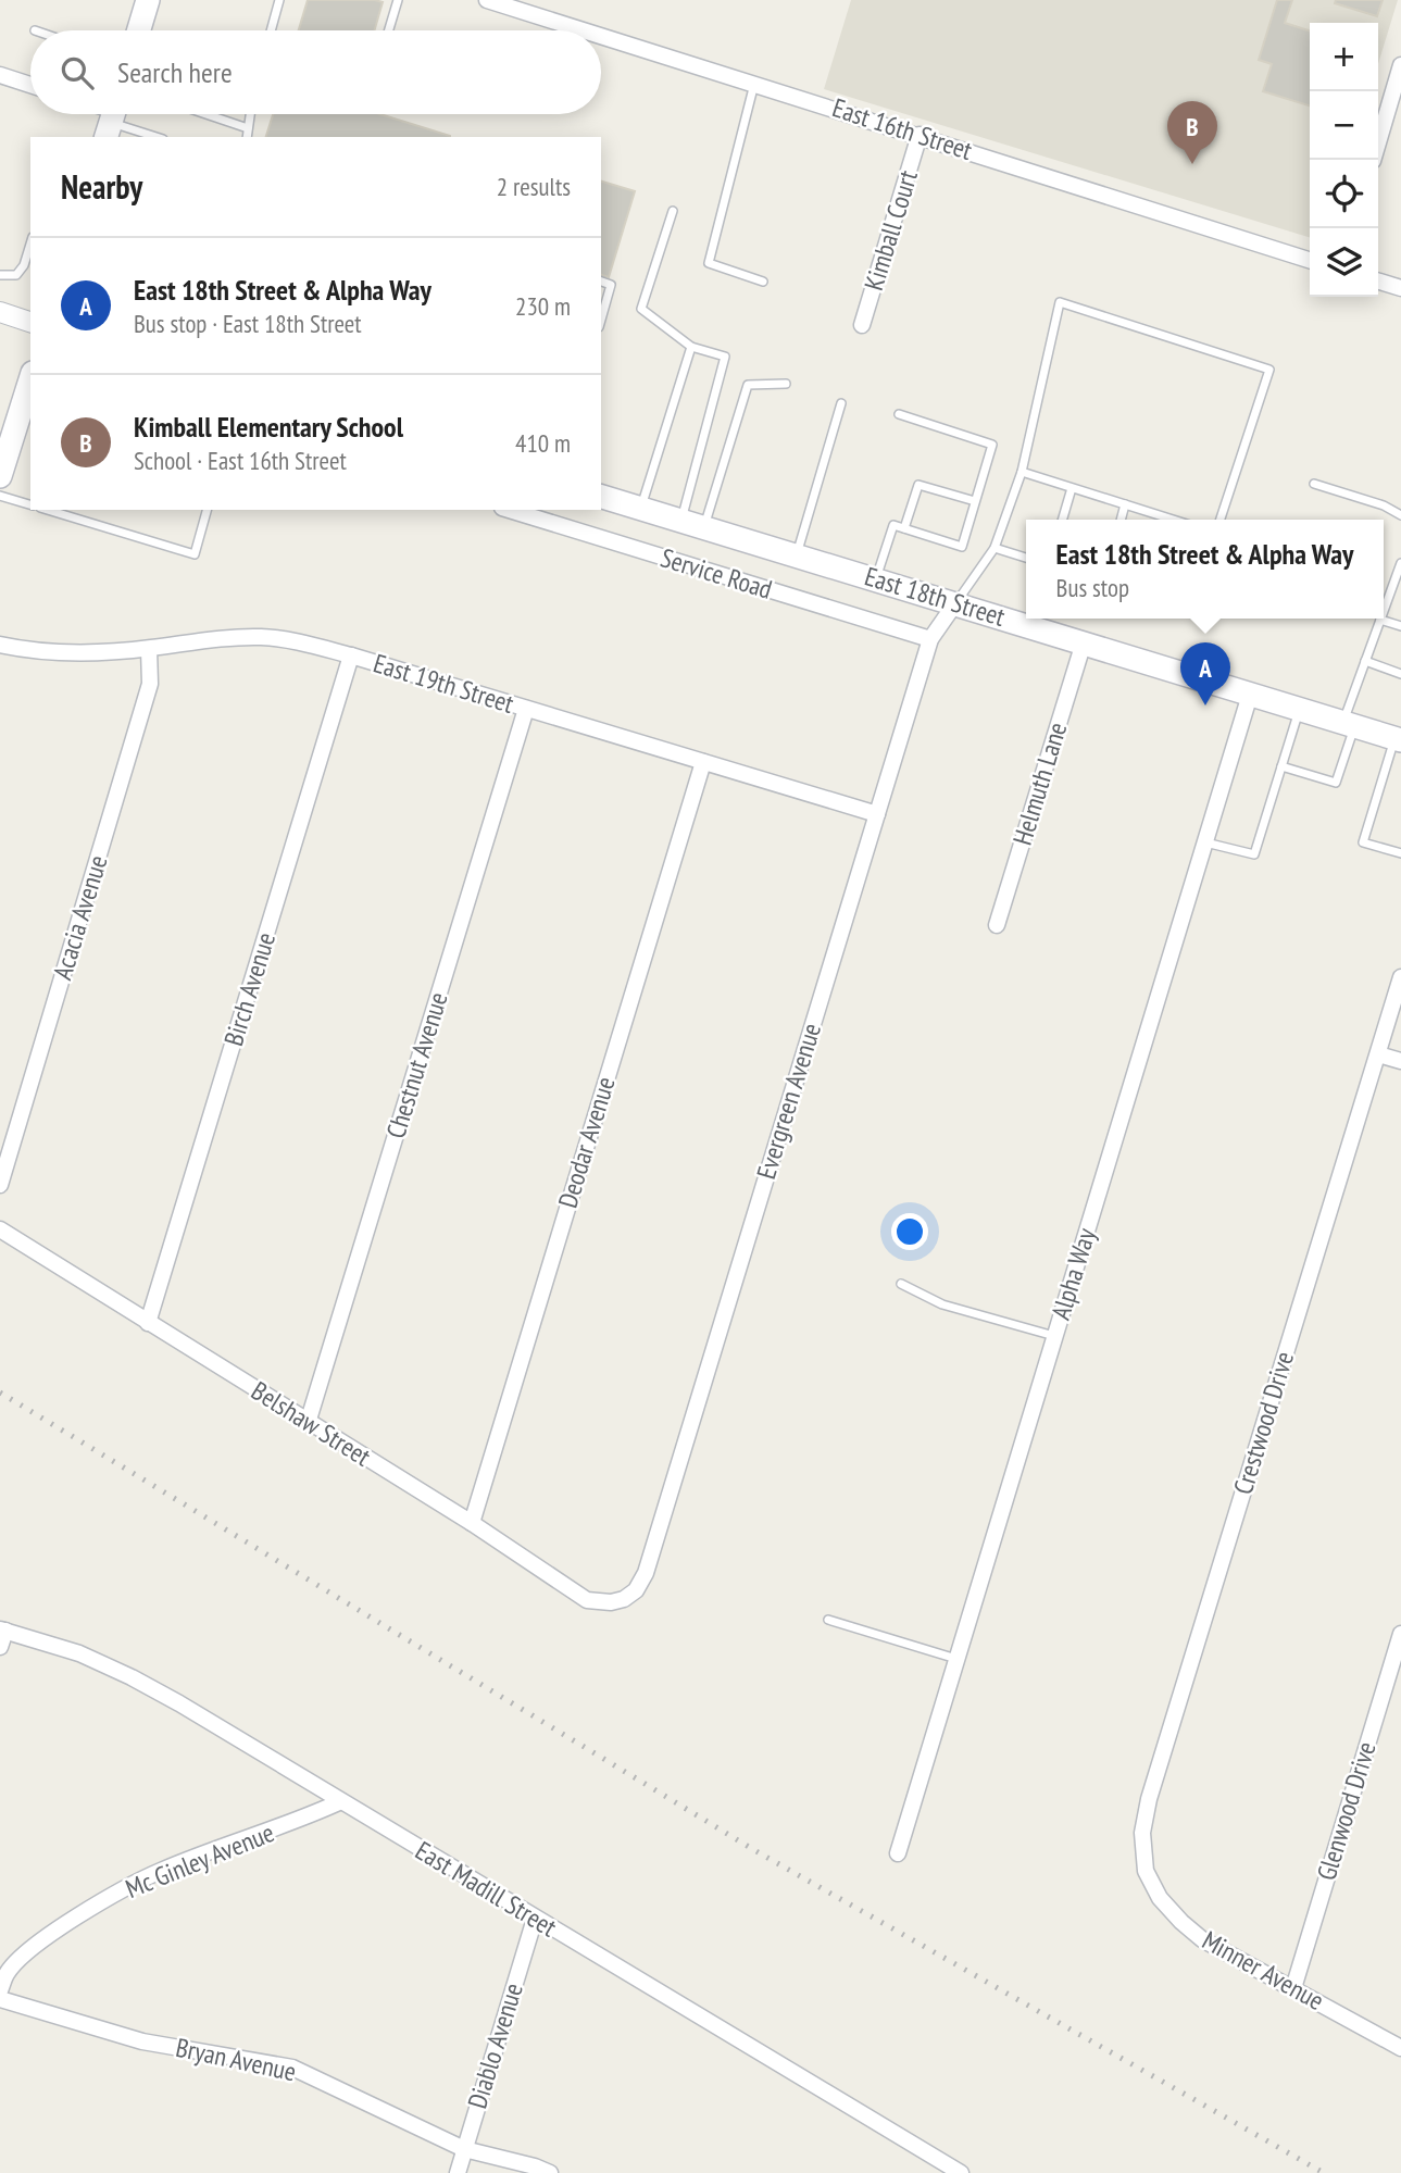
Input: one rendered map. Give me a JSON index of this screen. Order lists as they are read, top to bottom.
{
  "streets": {
    "main road": ["East 18th Street"],
    "street": [
      "East 16th Street",
      "Kimball Court",
      "Service Road",
      "East 19th Street",
      "Helmuth Lane",
      "Acacia Avenue",
      "Birch Avenue",
      "Chestnut Avenue",
      "Evergreen Avenue",
      "Deodar Avenue",
      "Alpha Way",
      "Crestwood Drive",
      "Belshaw Street",
      "Glenwood Drive",
      "Mc Ginley Avenue",
      "East Madill Street",
      "Minner Avenue",
      "Diablo Avenue",
      "Bryan Avenue"
    ]
  },
  "crossings": [
    ["East 16th Street", "Kimball Court"],
    ["Service Road", "Evergreen Avenue"],
    ["East 18th Street", "Helmuth Lane"],
    ["East 18th Street", "Evergreen Avenue"],
    ["East 18th Street", "Alpha Way"],
    ["East 19th Street", "Acacia Avenue"],
    ["East 19th Street", "Birch Avenue"],
    ["East 19th Street", "Chestnut Avenue"],
    ["East 19th Street", "Evergreen Avenue"],
    ["East 19th Street", "Deodar Avenue"],
    ["Birch Avenue", "Belshaw Street"],
    ["Chestnut Avenue", "Belshaw Street"],
    ["Evergreen Avenue", "Belshaw Street"],
    ["Deodar Avenue", "Belshaw Street"],
    ["Crestwood Drive", "Minner Avenue"],
    ["Glenwood Drive", "Minner Avenue"],
    ["Mc Ginley Avenue", "East Madill Street"],
    ["East Madill Street", "Diablo Avenue"],
    ["Diablo Avenue", "Bryan Avenue"]
  ],
  "page": {
    "map_buttons": ["+", "−"],
    "search": "Search here",
    "pins": ["B", "A"],
    "heading": ["Nearby", "2 results"],
    "list": [
      {
        "mark": "A",
        "name": "East 18th Street & Alpha Way",
        "note": "Bus stop · East 18th Street",
        "value": "230 m"
      },
      {
        "mark": "B",
        "name": "Kimball Elementary School",
        "note": "School · East 16th Street",
        "value": "410 m"
      }
    ],
    "popup": ["East 18th Street & Alpha Way", "Bus stop"]
  }
}
